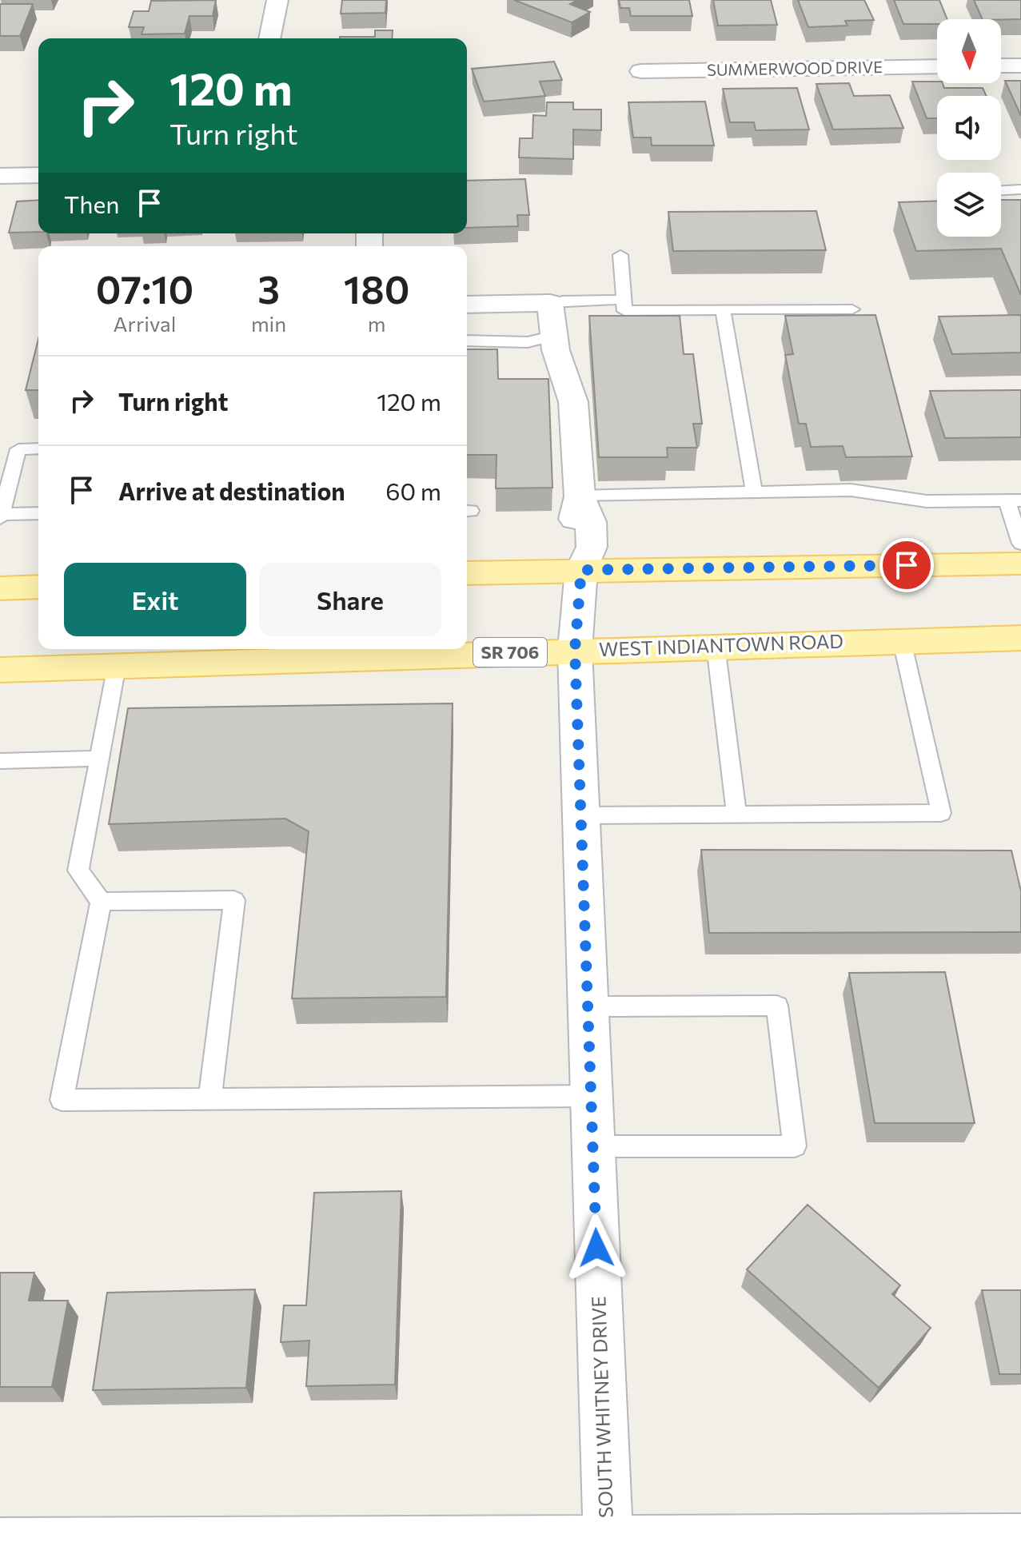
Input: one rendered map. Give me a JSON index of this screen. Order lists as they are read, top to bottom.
{
  "streets": {
    "main road": ["WEST INDIANTOWN ROAD", "SR 706"],
    "street": ["SUMMERWOOD DRIVE", "SOUTH WHITNEY DRIVE"]
  },
  "crossings": [
    ["WEST INDIANTOWN ROAD", "SOUTH WHITNEY DRIVE"]
  ],
  "north": "bottom",
  "page": {
    "turn": ["120 m", "Turn right"],
    "then": "Then",
    "eta": [
      "07:10",
      "Arrival",
      "3",
      "min",
      "180",
      "m"
    ],
    "list": [
      {
        "name": "Turn right",
        "value": "120 m"
      },
      {
        "name": "Arrive at destination",
        "value": "60 m"
      }
    ],
    "buttons": ["Exit", "Share"]
  }
}
